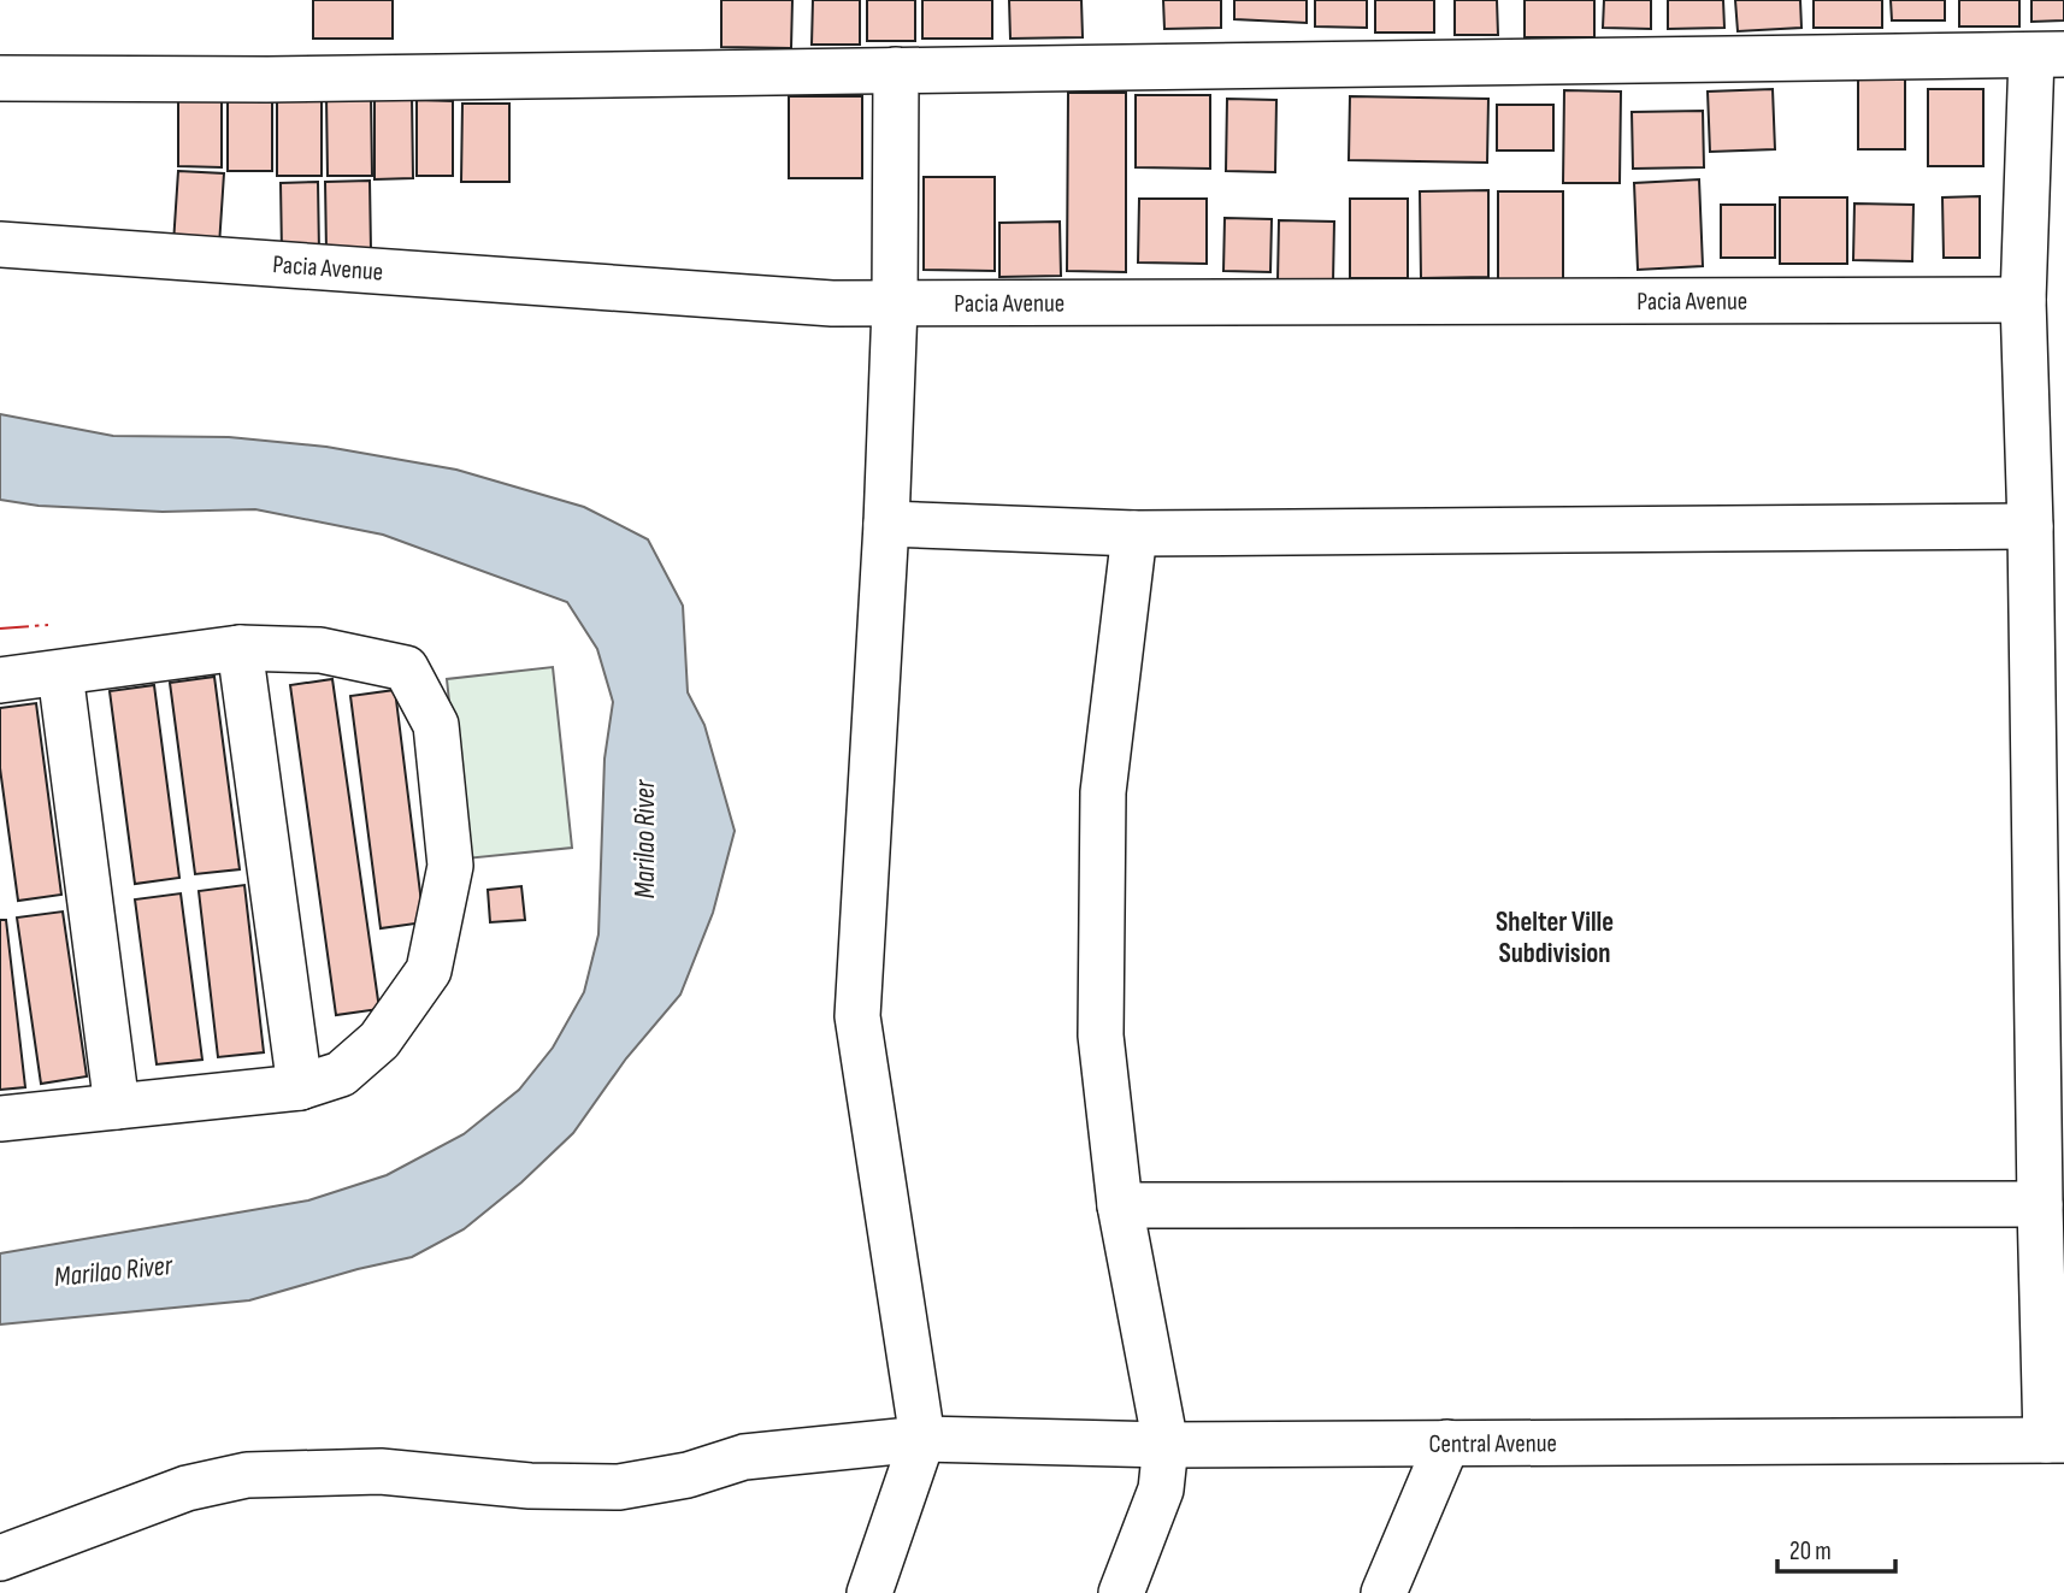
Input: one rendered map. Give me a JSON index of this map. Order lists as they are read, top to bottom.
{
  "streets": {
    "street": ["Pacia Avenue", "Central Avenue"]
  },
  "districts": ["Shelter Ville Subdivision"],
  "water": ["Marilao River"],
  "scale_bar": "20 m"
}
